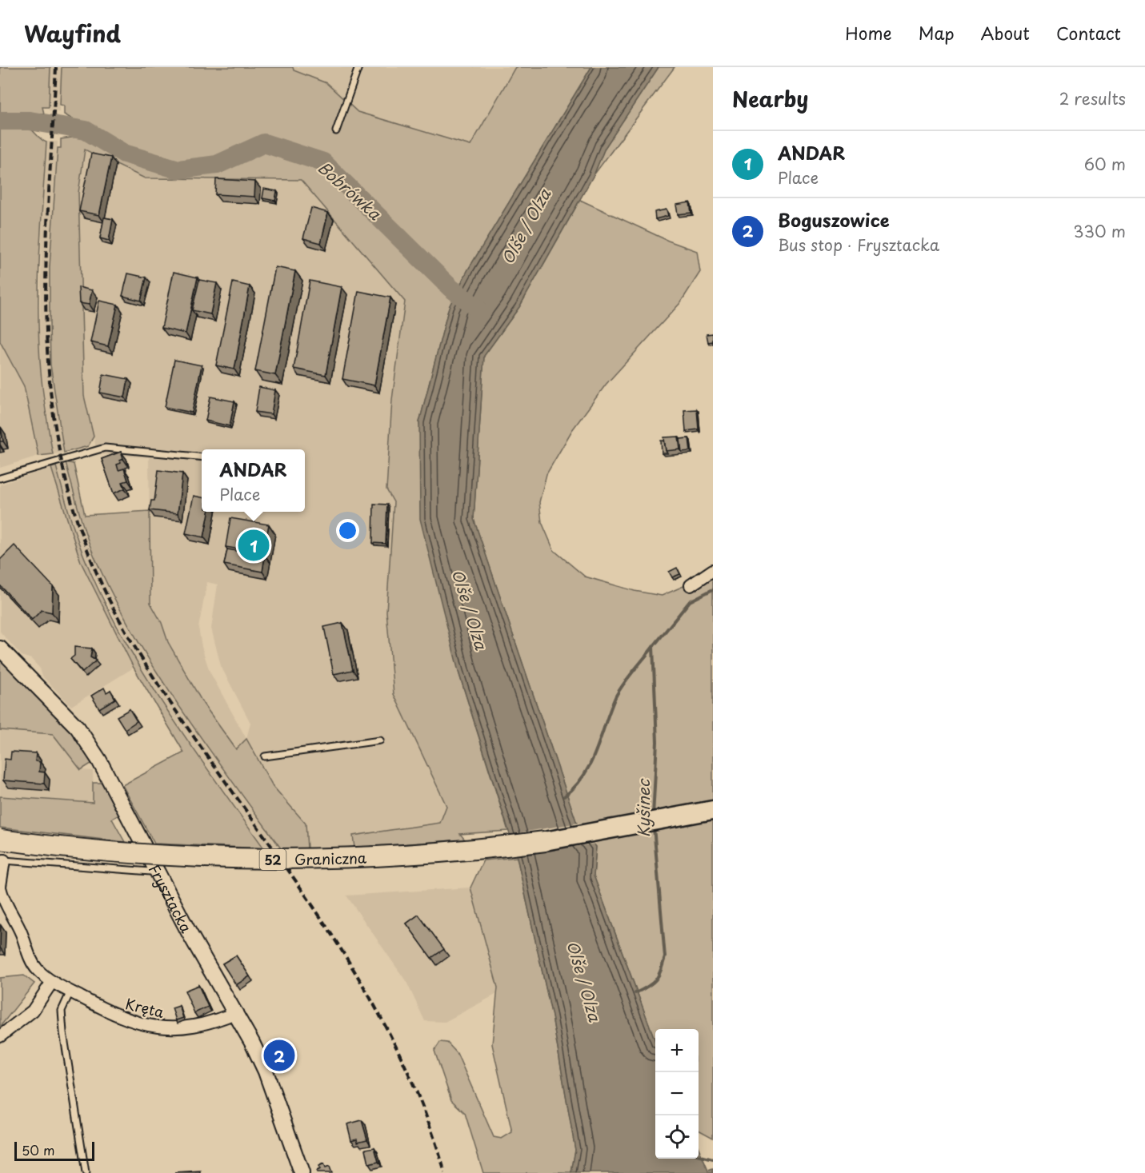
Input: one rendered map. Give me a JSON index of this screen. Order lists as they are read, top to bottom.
{
  "streets": {
    "highway": ["Graniczna", "52"],
    "street": ["Frysztacka", "Kręta"]
  },
  "crossings": [
    ["Frysztacka", "Kręta"]
  ],
  "water": ["Bobrówka", "Olše / Olza", "Kyšinec"],
  "scale_bar": "50 m",
  "page": {
    "header": "Wayfind",
    "nav": [
      "Home",
      "Map",
      "About",
      "Contact"
    ],
    "heading": ["Nearby", "2 results"],
    "list": [
      {
        "mark": "1",
        "name": "ANDAR",
        "note": "Place",
        "value": "60 m"
      },
      {
        "mark": "2",
        "name": "Boguszowice",
        "note": "Bus stop · Frysztacka",
        "value": "330 m"
      }
    ],
    "popup": ["ANDAR", "Place"],
    "pins": ["1", "2"],
    "map_buttons": ["+", "−"],
    "scale": "50 m"
  }
}
